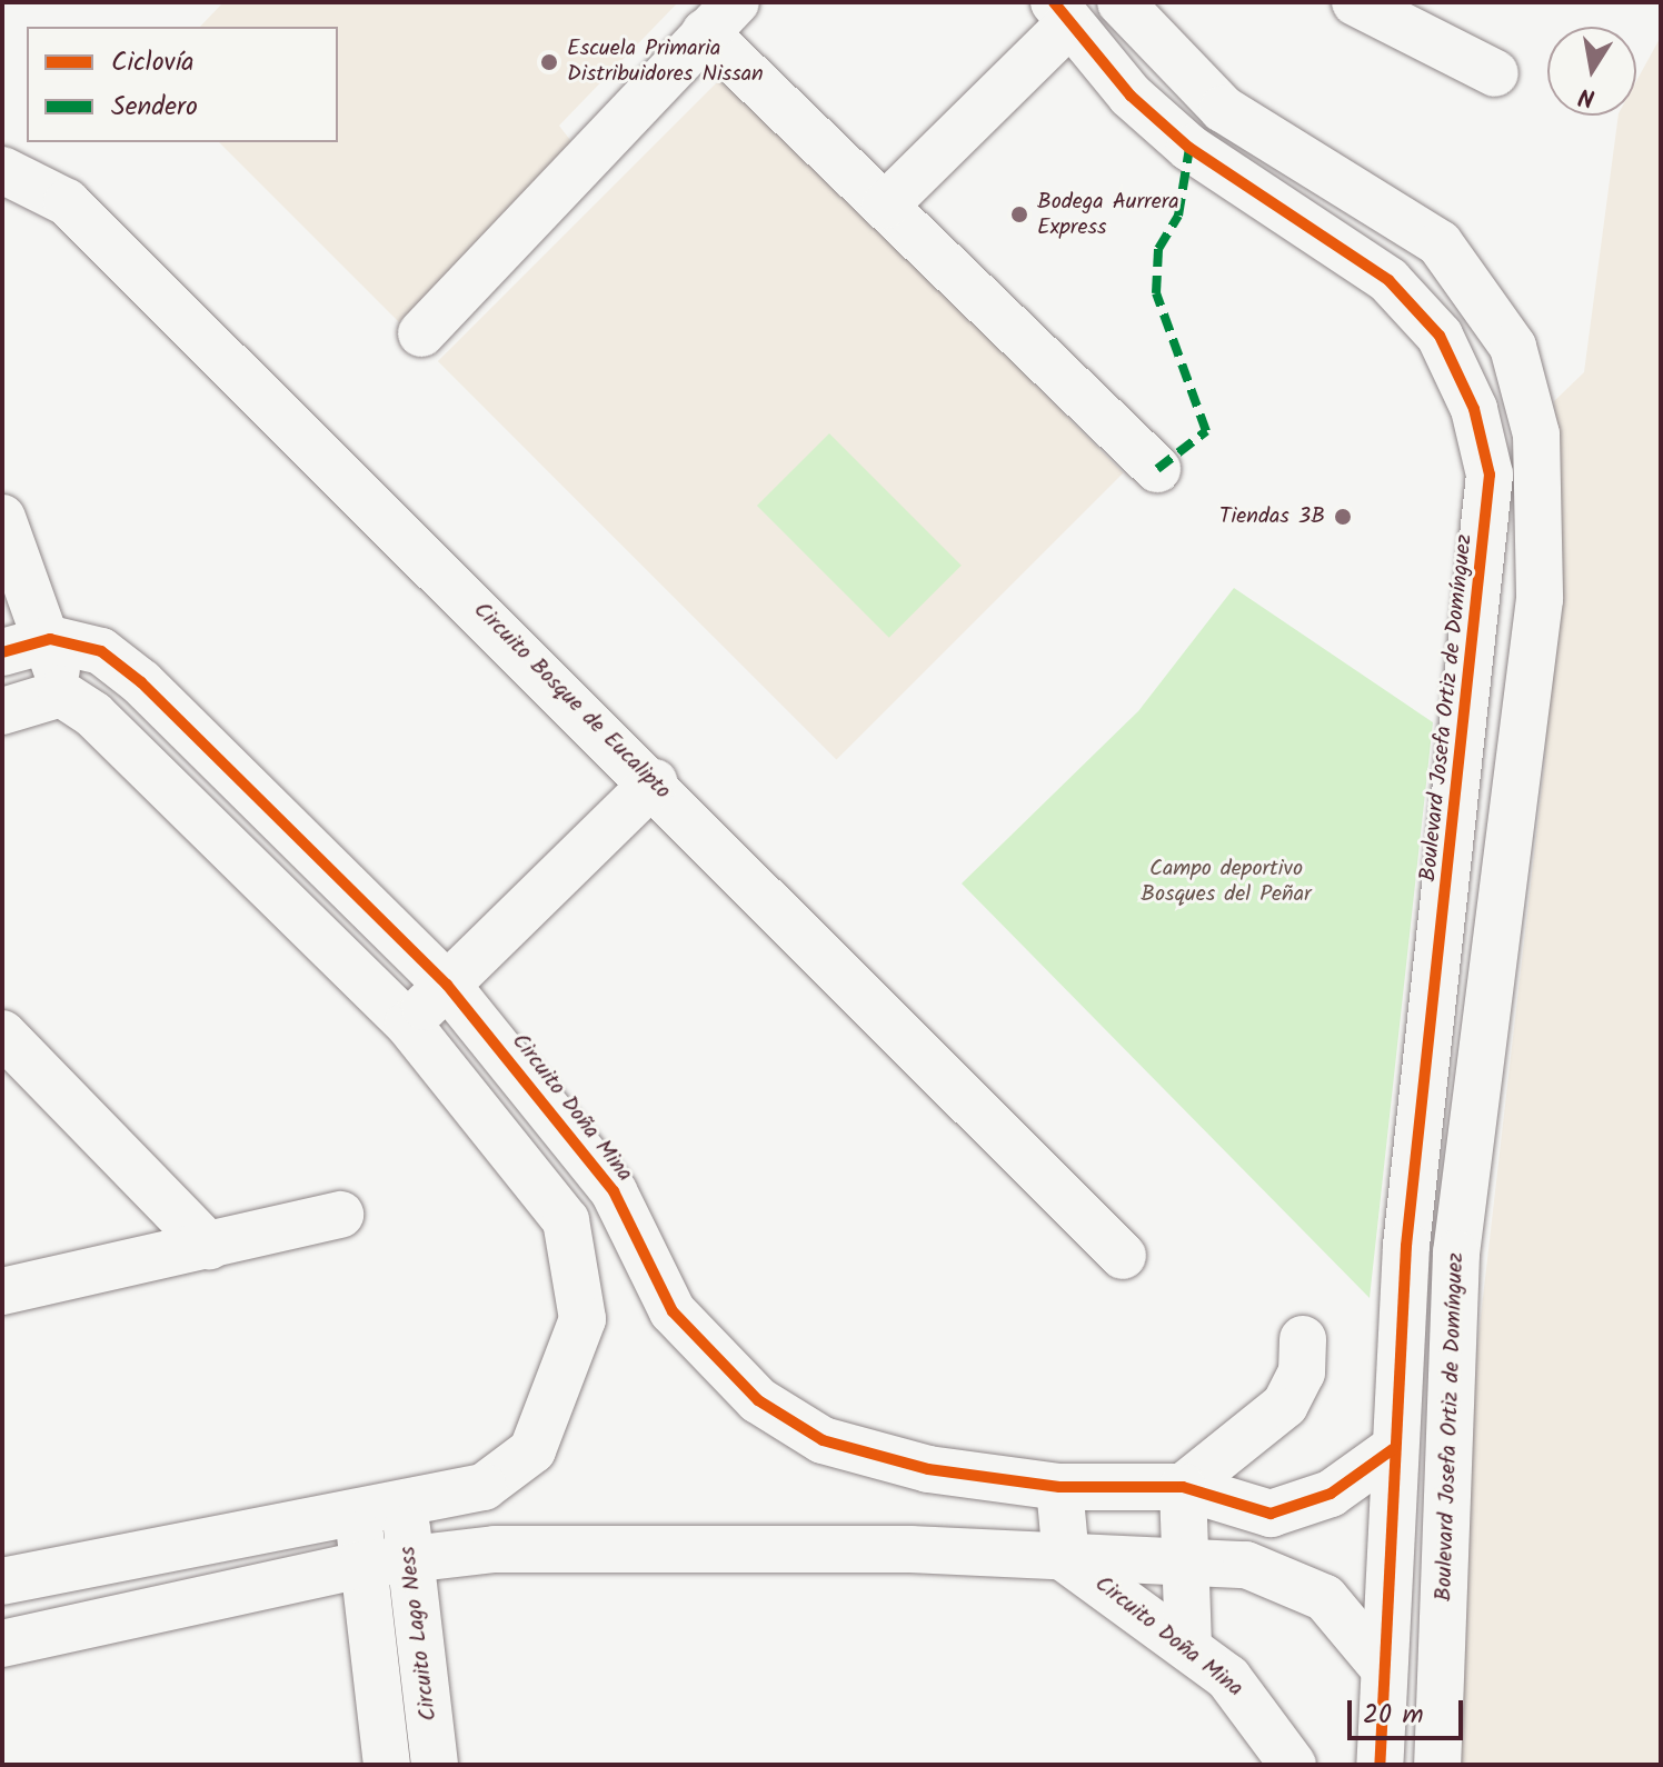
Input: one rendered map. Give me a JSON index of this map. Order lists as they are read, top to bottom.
{
  "streets": {
    "street": [
      "Circuito Bosque de Eucalipto",
      "Boulevard Josefa Ortiz de Domínguez",
      "Circuito Doña Mina",
      "Circuito Lago Ness"
    ]
  },
  "crossings": [
    ["Boulevard Josefa Ortiz de Domínguez", "Circuito Doña Mina"],
    ["Circuito Doña Mina", "Circuito Lago Ness"]
  ],
  "parks": ["Campo deportivo Bosques del Peñar"],
  "places": ["Escuela Primaria Distribuidores Nissan", "Bodega Aurrera Express", "Tiendas 3B"],
  "legend": ["Ciclovía", "Sendero"],
  "scale_bar": "20 m",
  "north": "bottom"
}
